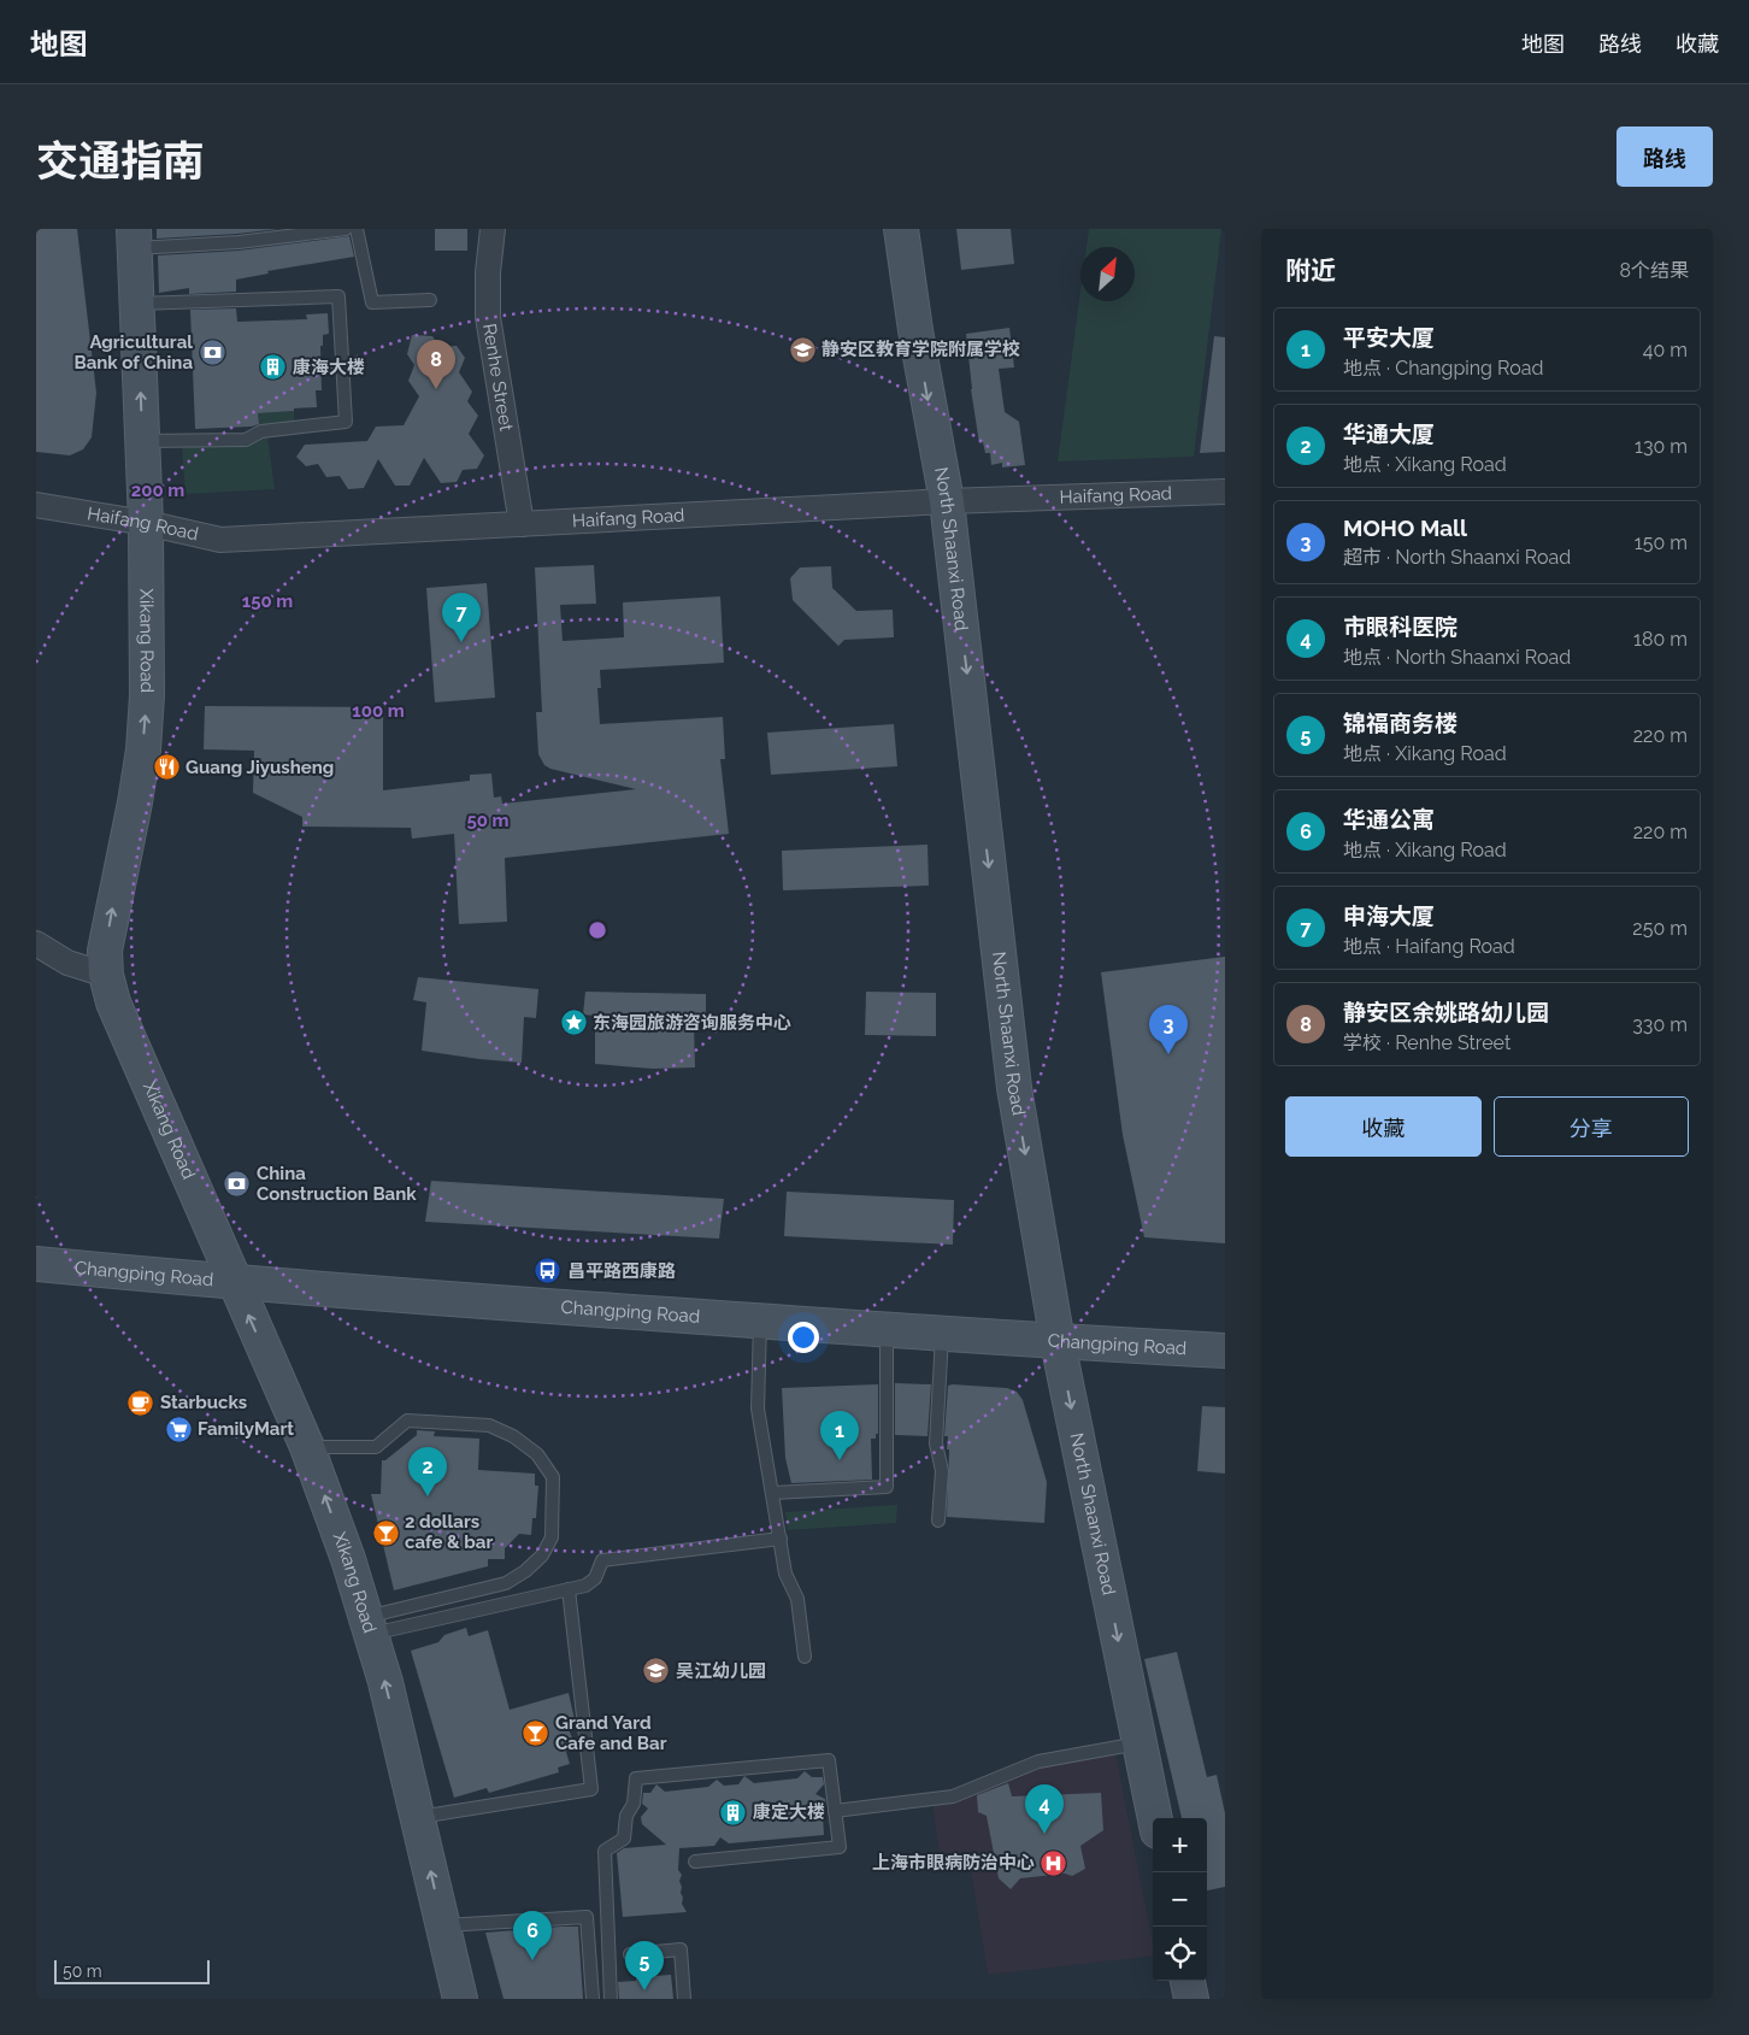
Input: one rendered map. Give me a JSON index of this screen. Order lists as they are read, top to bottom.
{
  "streets": {
    "street": [
      "Renhe Street",
      "Haifang Road",
      "North Shaanxi Road",
      "Xikang Road",
      "Changping Road"
    ]
  },
  "crossings": [
    ["Renhe Street", "Haifang Road"],
    ["Haifang Road", "North Shaanxi Road"],
    ["Haifang Road", "Xikang Road"],
    ["North Shaanxi Road", "Changping Road"],
    ["Xikang Road", "Changping Road"]
  ],
  "one_way": ["North Shaanxi Road", "Xikang Road"],
  "places": {
    "school or university": ["静安区教育学院附属学校", "吴江幼儿园"],
    "bank": ["Agricultural Bank of China", "China Construction Bank"],
    "building": ["康海大楼", "康定大楼"],
    "restaurant": ["Guang Jiyusheng"],
    "place": ["东海园旅游咨询服务中心"],
    "bus stop": ["昌平路西康路"],
    "cafe": ["Starbucks"],
    "supermarket": ["FamilyMart"],
    "bar": ["2 dollars cafe & bar", "Grand Yard Cafe and Bar"],
    "hospital": ["上海市眼病防治中心"]
  },
  "scale_bar": "50 m",
  "north": "top right",
  "page": {
    "header": "地图",
    "nav": ["地图", "路线", "收藏"],
    "title": "交通指南",
    "buttons": [
      "路线",
      ["收藏", "分享"]
    ],
    "heading": ["附近", "8个结果"],
    "list": [
      {
        "mark": "1",
        "name": "平安大厦",
        "note": "地点 · Changping Road",
        "value": "40 m"
      },
      {
        "mark": "2",
        "name": "华通大厦",
        "note": "地点 · Xikang Road",
        "value": "130 m"
      },
      {
        "mark": "3",
        "name": "MOHO Mall",
        "note": "超市 · North Shaanxi Road",
        "value": "150 m"
      },
      {
        "mark": "4",
        "name": "市眼科医院",
        "note": "地点 · North Shaanxi Road",
        "value": "180 m"
      },
      {
        "mark": "5",
        "name": "锦福商务楼",
        "note": "地点 · Xikang Road",
        "value": "220 m"
      },
      {
        "mark": "6",
        "name": "华通公寓",
        "note": "地点 · Xikang Road",
        "value": "220 m"
      },
      {
        "mark": "7",
        "name": "申海大厦",
        "note": "地点 · Haifang Road",
        "value": "250 m"
      },
      {
        "mark": "8",
        "name": "静安区余姚路幼儿园",
        "note": "学校 · Renhe Street",
        "value": "330 m"
      }
    ],
    "pins": [
      "8",
      "7",
      "3",
      "1",
      "2",
      "4",
      "6",
      "5"
    ],
    "map_buttons": ["+", "−"],
    "scale": "50 m"
  },
  "rings": [
    "200 m",
    "150 m",
    "100 m",
    "50 m"
  ]
}
